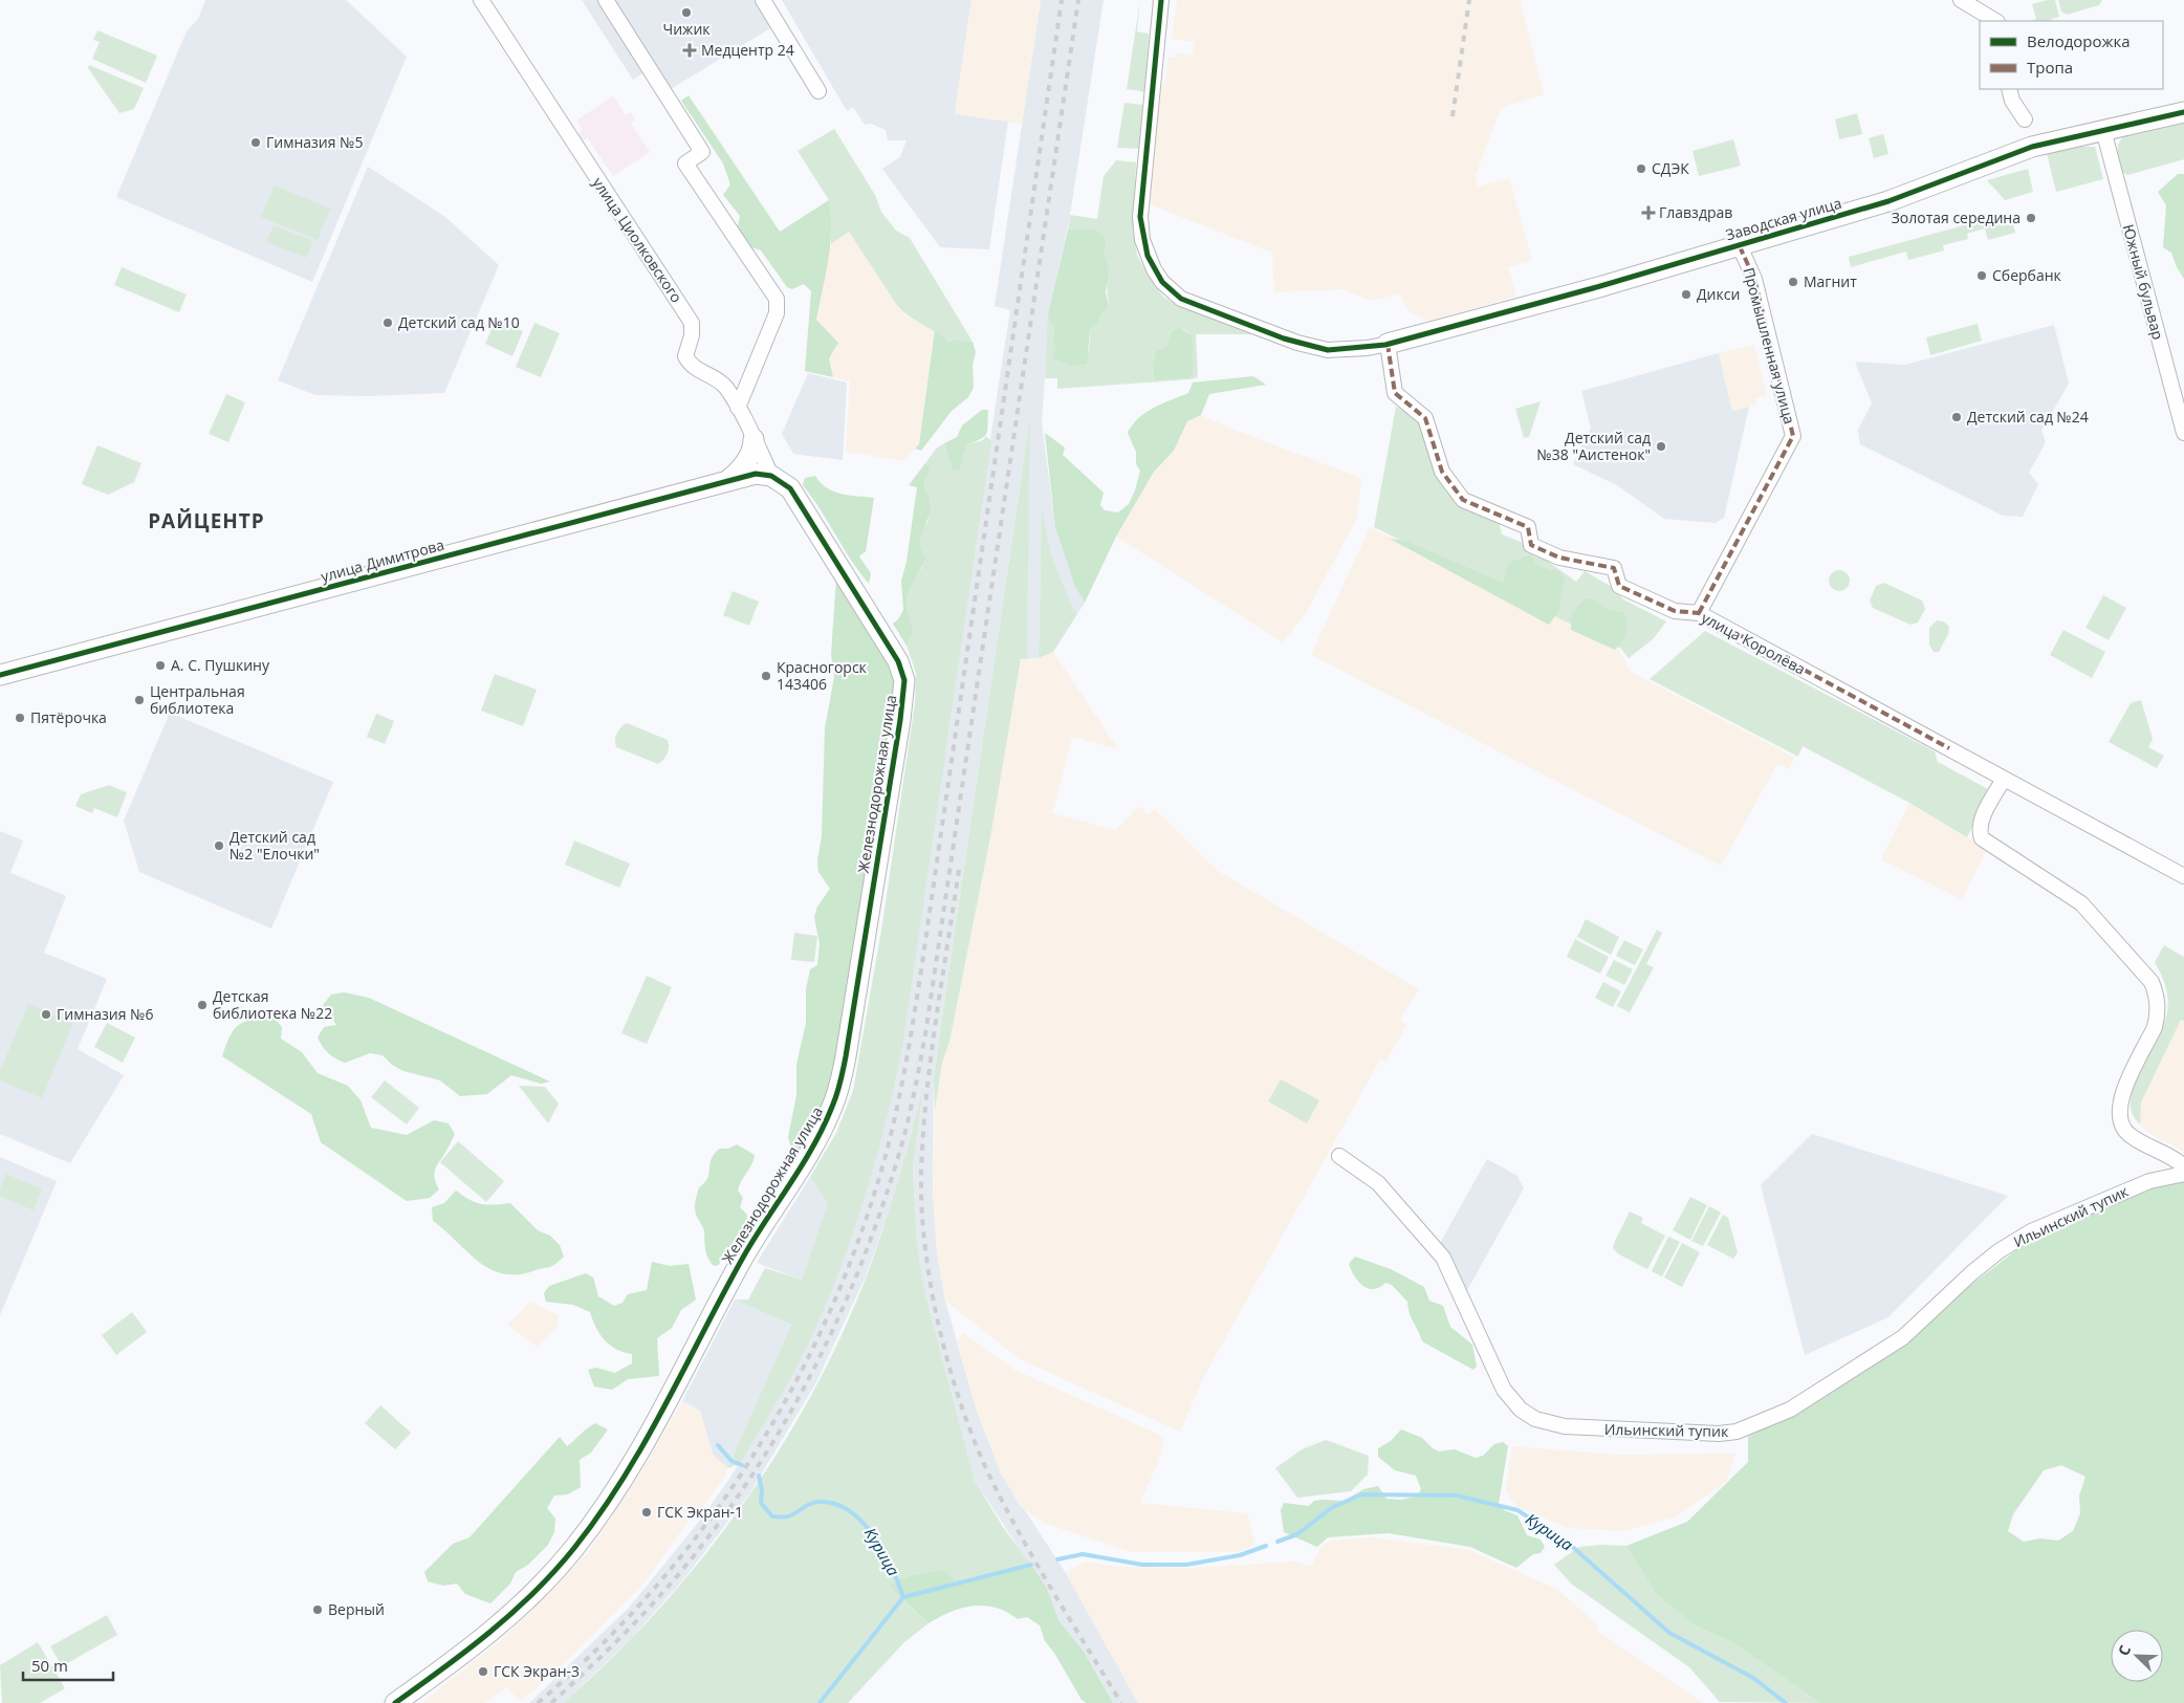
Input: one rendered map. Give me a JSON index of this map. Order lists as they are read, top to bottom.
{
  "streets": {
    "street": [
      "Заводская улица",
      "улица Циолковского",
      "Южный бульвар",
      "Промышленная улица",
      "улица Димитрова",
      "улица Королёва",
      "Железнодорожная улица",
      "Ильинский тупик"
    ]
  },
  "crossings": [
    ["Заводская улица", "Южный бульвар"],
    ["Заводская улица", "Промышленная улица"],
    ["Заводская улица", "улица Королёва"],
    ["улица Циолковского", "улица Димитрова"],
    ["улица Циолковского", "Железнодорожная улица"],
    ["Промышленная улица", "улица Королёва"],
    ["улица Димитрова", "Железнодорожная улица"]
  ],
  "districts": ["РАЙЦЕНТР"],
  "water": ["Курица"],
  "places": {
    "other": [
      "Чижик",
      "Гимназия №5",
      "СДЭК",
      "Золотая середина",
      "Сбербанк",
      "Магнит",
      "Дикси",
      "Детский сад №10",
      "Детский сад №24",
      "Детский сад №38 \"Аистенок\"",
      "А. С. Пушкину",
      "Красногорск 143406",
      "Центральная библиотека",
      "Пятёрочка",
      "Детский сад №2 \"Елочки\"",
      "Детская библиотека №22",
      "Гимназия №6",
      "ГСК Экран-1",
      "Верный",
      "ГСК Экран-3"
    ],
    "health": ["Медцентр 24", "Главздрав"]
  },
  "legend": ["Велодорожка", "Тропа"],
  "scale_bar": "50 m",
  "north": "top left"
}
